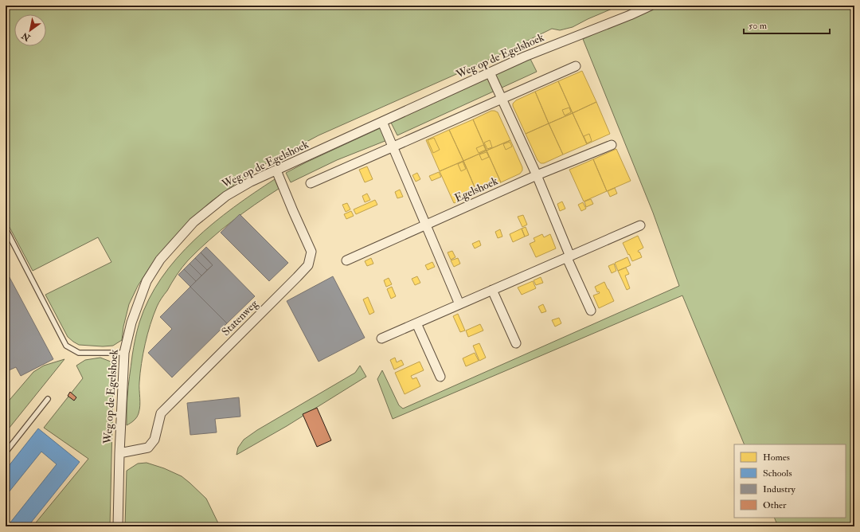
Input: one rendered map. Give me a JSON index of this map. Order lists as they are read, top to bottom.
{
  "streets": {
    "street": ["Weg op de Egelshoek", "Egelshoek", "Statenweg"]
  },
  "crossings": [
    ["Weg op de Egelshoek", "Statenweg"]
  ],
  "legend": [
    "Homes",
    "Schools",
    "Industry",
    "Other"
  ],
  "scale_bar": "50 m",
  "north": "bottom left"
}
